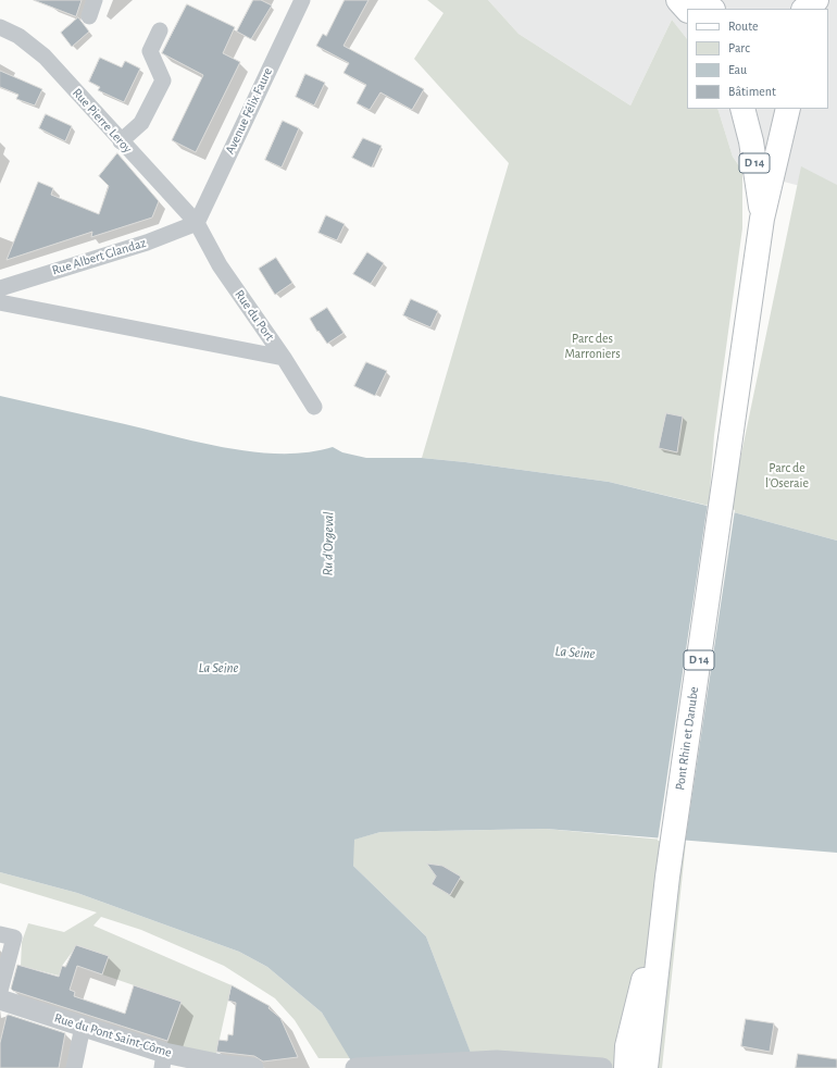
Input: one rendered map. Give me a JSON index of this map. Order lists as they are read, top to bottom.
{
  "streets": {
    "main road": ["D 14", "Pont Rhin et Danube"],
    "street": [
      "Avenue Félix Faure",
      "Rue Pierre Leroy",
      "Rue Albert Glandaz",
      "Rue du Port",
      "Rue du Pont Saint-Côme"
    ]
  },
  "crossings": [
    ["Avenue Félix Faure", "Rue Pierre Leroy"],
    ["Avenue Félix Faure", "Rue Albert Glandaz"],
    ["Avenue Félix Faure", "Rue du Port"],
    ["Rue Pierre Leroy", "Rue Albert Glandaz"],
    ["Rue Pierre Leroy", "Rue du Port"],
    ["D 14", "Pont Rhin et Danube"],
    ["Rue Albert Glandaz", "Rue du Port"]
  ],
  "water": ["Ru d'Orgeval", "La Seine"],
  "parks": ["Parc des Marroniers", "Parc de l'Oseraie"],
  "legend": [
    "Route",
    "Parc",
    "Eau",
    "Bâtiment"
  ]
}
